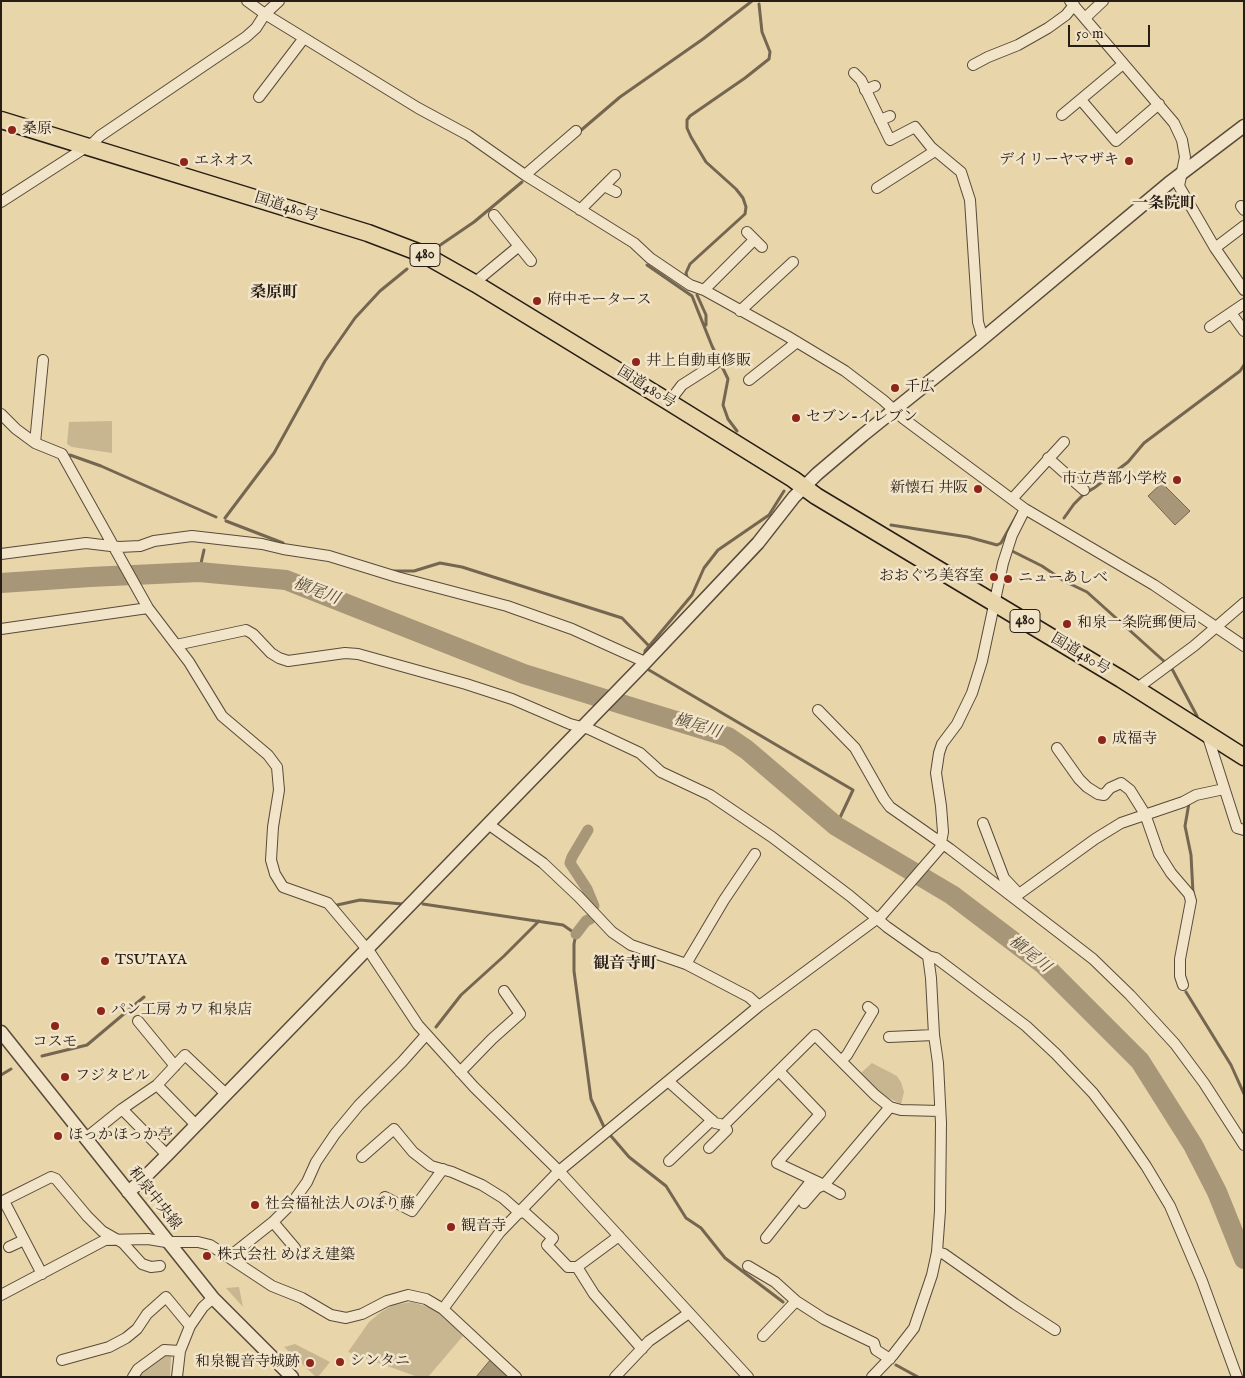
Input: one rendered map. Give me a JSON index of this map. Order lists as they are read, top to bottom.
{
  "streets": {
    "highway": ["国道480号", "480"],
    "street": ["和泉中央線"]
  },
  "districts": ["一条院町", "桑原町", "観音寺町"],
  "water": ["槇尾川"],
  "places": [
    "桑原",
    "デイリーヤマザキ",
    "エネオス",
    "府中モータース",
    "井上自動車修販",
    "千広",
    "セブン-イレブン",
    "市立芦部小学校",
    "新懐石 井阪",
    "おおぐろ美容室",
    "ニューあしべ",
    "和泉一条院郵便局",
    "成福寺",
    "TSUTAYA",
    "パン工房 カワ 和泉店",
    "コスモ",
    "フジタビル",
    "ほっかほっか亭",
    "社会福祉法人のぼり藤",
    "観音寺",
    "株式会社 めばえ建築",
    "シンタニ",
    "和泉観音寺城跡"
  ],
  "scale_bar": "50 m"
}
